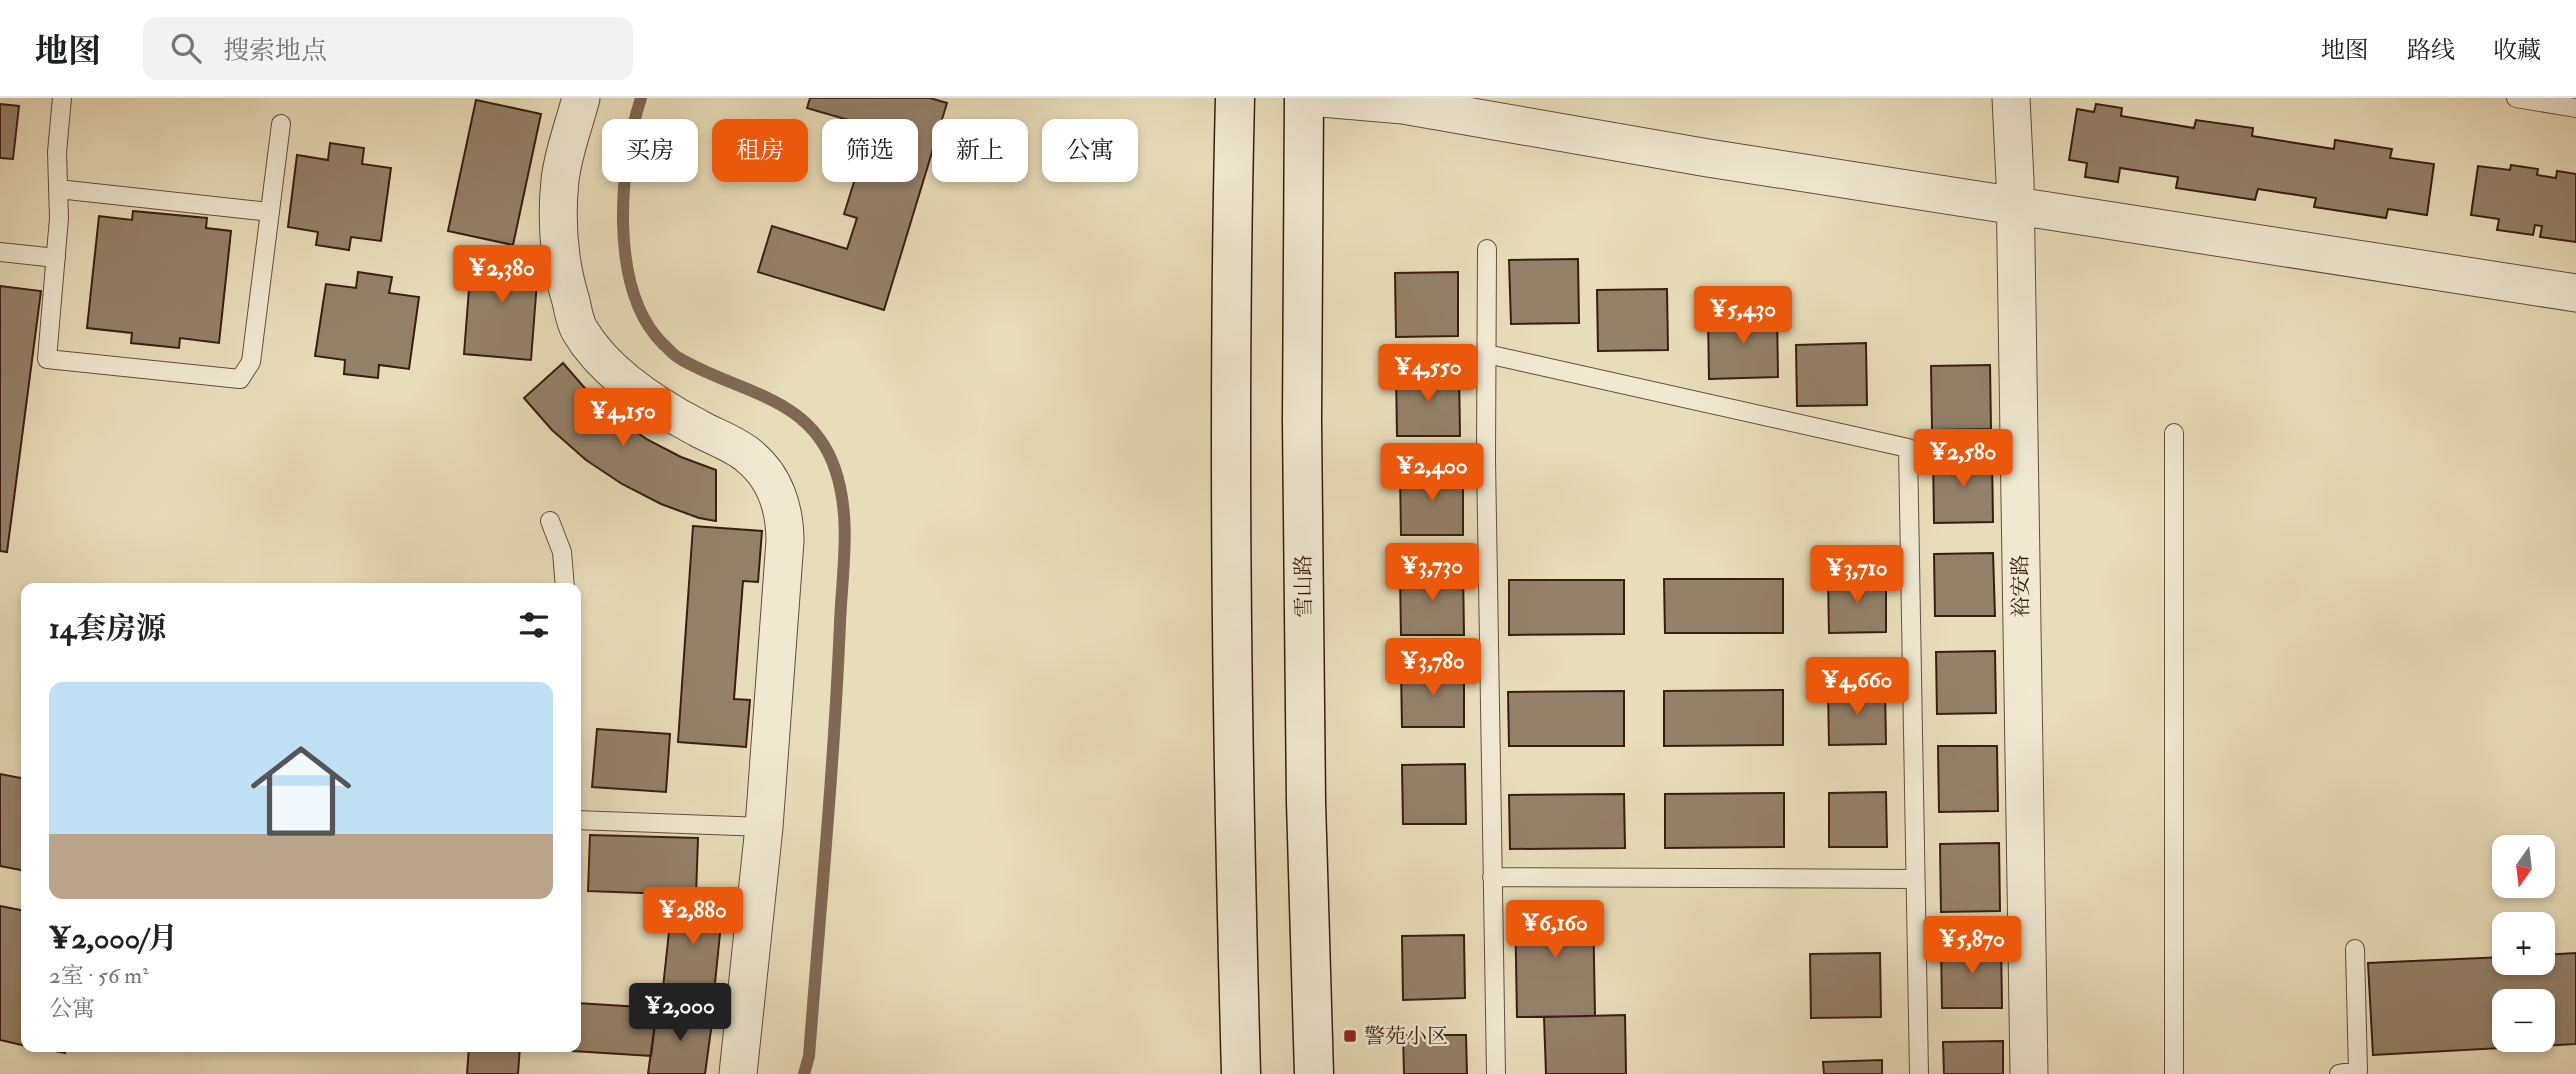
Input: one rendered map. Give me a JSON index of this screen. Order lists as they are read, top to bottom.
{
  "streets": {
    "main road": ["雪山路"],
    "street": ["裕安路"]
  },
  "places": {
    "transit": ["警苑小区"]
  },
  "north": "bottom",
  "page": {
    "header": "地图",
    "search": "搜索地点",
    "nav": ["地图", "路线", "收藏"],
    "chip": [
      "买房",
      "租房",
      "筛选",
      "新上",
      "公寓"
    ],
    "price": [
      "¥2,380",
      "¥5,430",
      "¥4,550",
      "¥4,150",
      "¥2,580",
      "¥2,400",
      "¥3,730",
      "¥3,710",
      "¥3,780",
      "¥4,660",
      "¥2,880",
      "¥6,160",
      "¥5,870",
      "¥2,000"
    ],
    "heading": "14套房源",
    "list": [
      {
        "name": "¥2,000/月",
        "note": "2室 · 56 m² · 公寓"
      }
    ],
    "map_buttons": ["+", "−"]
  }
}
